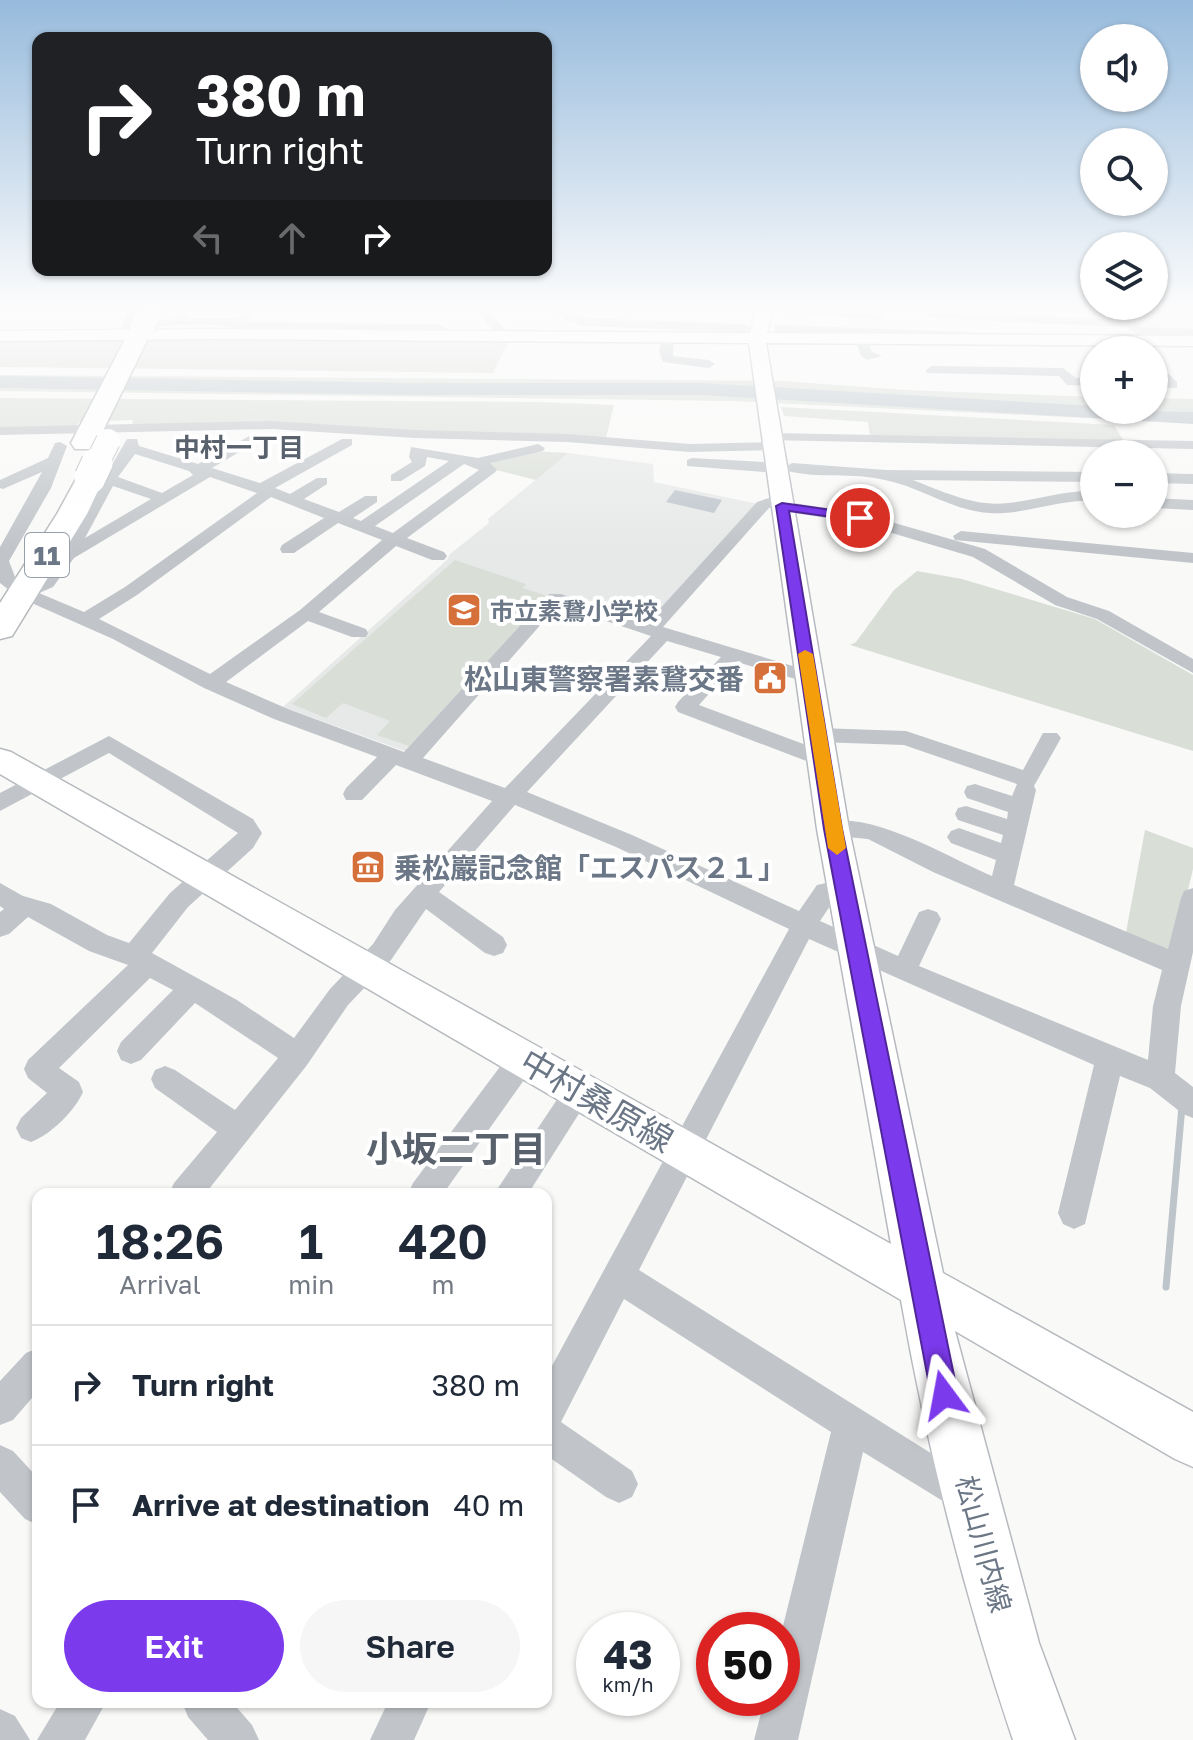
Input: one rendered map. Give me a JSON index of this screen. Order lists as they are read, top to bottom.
{
  "streets": {
    "highway": ["11"],
    "street": ["中村桑原線", "松山川内線"]
  },
  "crossings": [
    ["中村桑原線", "松山川内線"]
  ],
  "districts": ["中村一丁目", "小坂二丁目"],
  "places": {
    "school or university": ["市立素鵞小学校"],
    "public building": ["松山東警察署素鵞交番"],
    "museum": ["乗松巖記念館「エスパス２１」"]
  },
  "page": {
    "map_buttons": ["+", "−"],
    "turn": ["380 m", "Turn right"],
    "eta": [
      "18:26",
      "Arrival",
      "1",
      "min",
      "420",
      "m"
    ],
    "list": [
      {
        "name": "Turn right",
        "value": "380 m"
      },
      {
        "name": "Arrive at destination",
        "value": "40 m"
      }
    ],
    "buttons": ["Exit", "Share"],
    "speed": "43 km/h",
    "limit": "50"
  }
}
